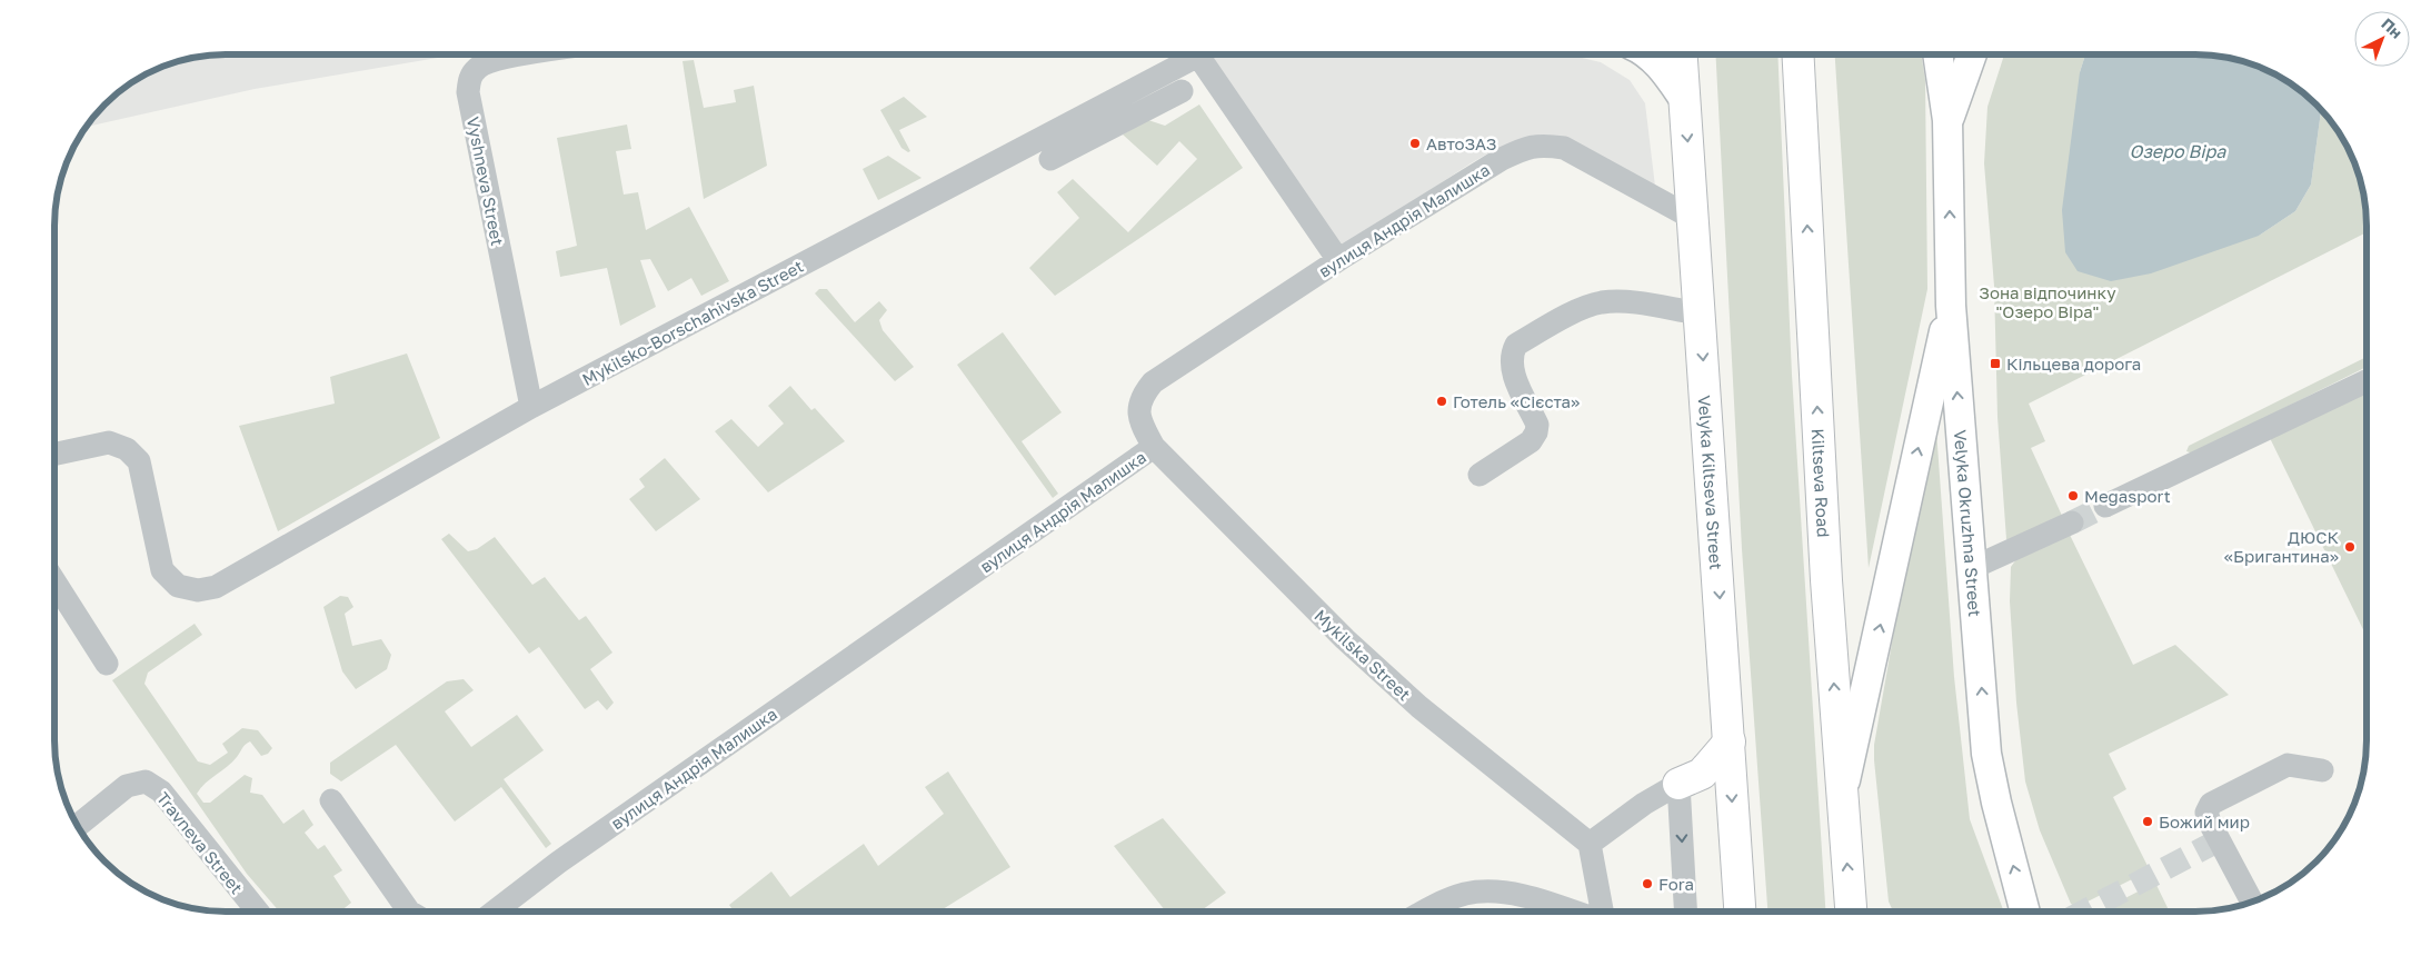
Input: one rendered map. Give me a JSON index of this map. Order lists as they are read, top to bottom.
{
  "streets": {
    "highway": ["Velyka Kiltseva Street", "Kiltseva Road"],
    "main road": ["Velyka Okruzhna Street"],
    "street": [
      "Vyshneva Street",
      "вулиця Андрія Малишка",
      "Mykilsko-Borschahivska Street",
      "Mykilska Street",
      "Travneva Street"
    ]
  },
  "crossings": [
    ["Vyshneva Street", "Mykilsko-Borschahivska Street"],
    ["вулиця Андрія Малишка", "Mykilsko-Borschahivska Street"],
    ["вулиця Андрія Малишка", "Velyka Kiltseva Street"],
    ["вулиця Андрія Малишка", "Mykilska Street"]
  ],
  "one_way": ["Velyka Kiltseva Street", "Kiltseva Road"],
  "water": ["Озеро Віра"],
  "parks": ["Зона відпочинку \"Озеро Віра\""],
  "places": {
    "other": [
      "АвтоЗАЗ",
      "Готель «Сієста»",
      "Megasport",
      "ДЮСК «Бригантина»",
      "Божий мир",
      "Fora"
    ],
    "transit": ["Кільцева дорога"]
  },
  "north": "top right"
}
